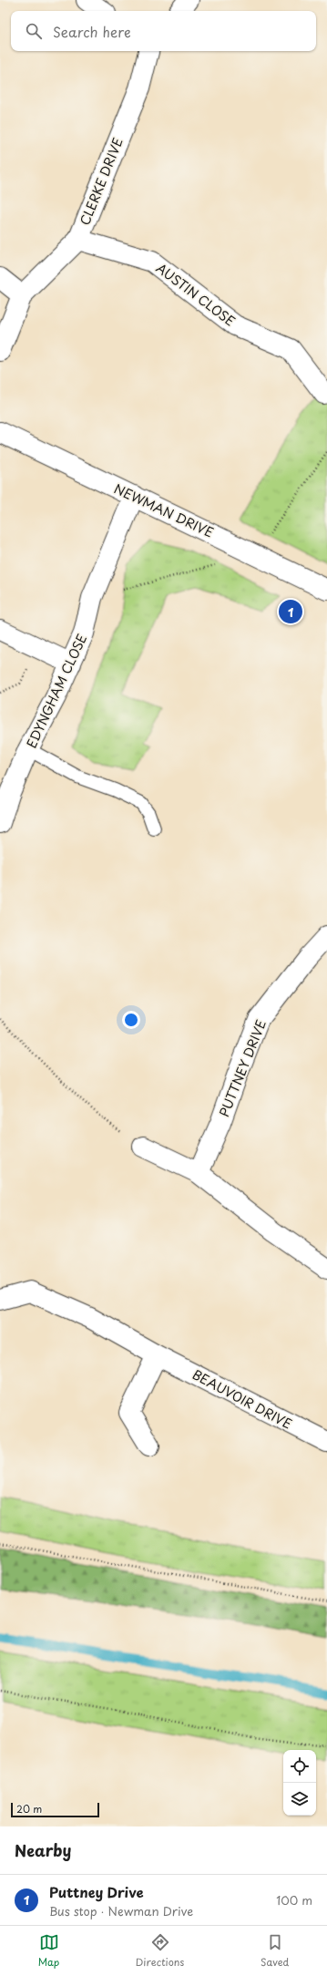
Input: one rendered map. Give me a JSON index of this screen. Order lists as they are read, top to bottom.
{
  "streets": {
    "street": [
      "CLERKE DRIVE",
      "AUSTIN CLOSE",
      "NEWMAN DRIVE",
      "EDYNGHAM CLOSE",
      "PUTTNEY DRIVE",
      "BEAUVOIR DRIVE"
    ]
  },
  "crossings": [
    ["CLERKE DRIVE", "AUSTIN CLOSE"],
    ["NEWMAN DRIVE", "EDYNGHAM CLOSE"]
  ],
  "scale_bar": "20 m",
  "page": {
    "search": "Search here",
    "pins": "1",
    "scale": "20 m",
    "heading": "Nearby",
    "list": [
      {
        "mark": "1",
        "name": "Puttney Drive",
        "note": "Bus stop · Newman Drive",
        "value": "100 m"
      }
    ],
    "nav": ["Map", "Directions", "Saved"]
  }
}
